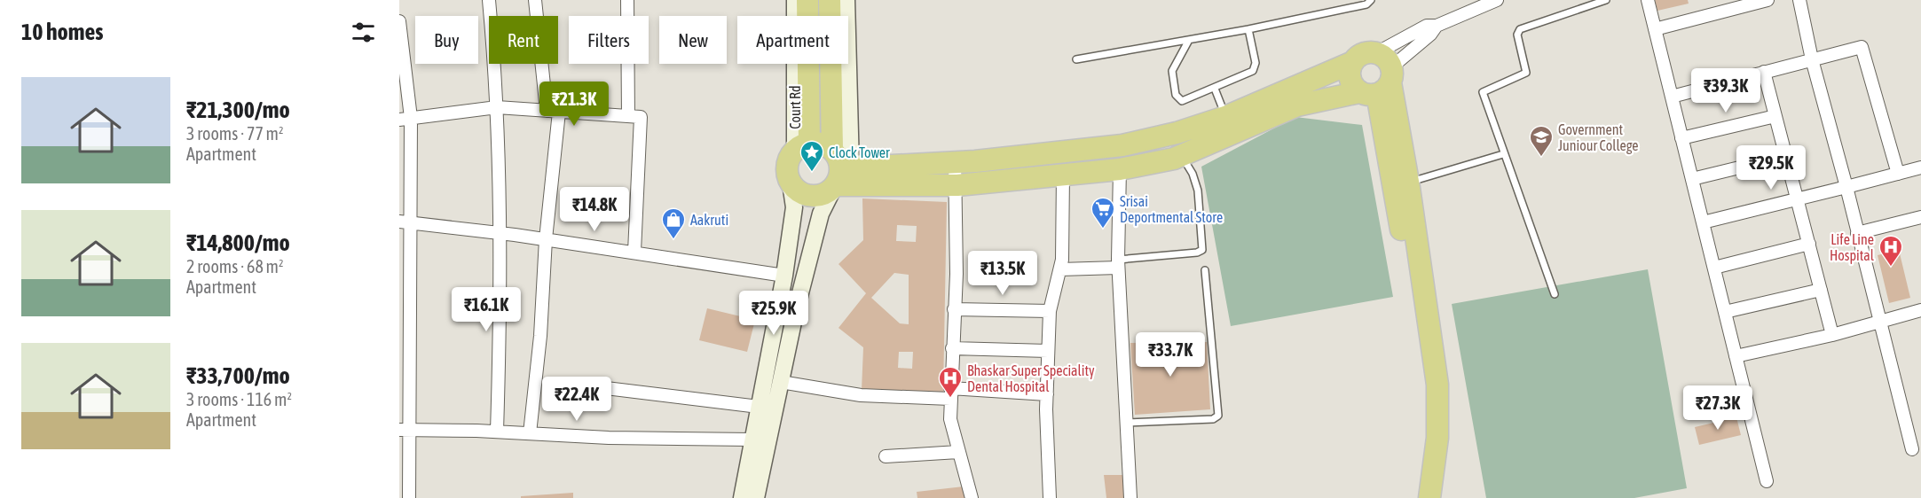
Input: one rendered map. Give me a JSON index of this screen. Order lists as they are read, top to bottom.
{
  "streets": {
    "main road": ["Court Rd"]
  },
  "places": {
    "school or university": ["Government Juniour College"],
    "place": ["Clock Tower"],
    "supermarket": ["Srisai Deportmental Store"],
    "shop": ["Aakruti"],
    "hospital": ["Life Line Hospital", "Bhaskar Super Speciality Dental Hospital"]
  },
  "page": {
    "heading": "10 homes",
    "chip": [
      "Buy",
      "Rent",
      "Filters",
      "New",
      "Apartment"
    ],
    "list": [
      {
        "name": "₹21,300/mo",
        "note": "3 rooms · 77 m² · Apartment"
      },
      {
        "name": "₹14,800/mo",
        "note": "2 rooms · 68 m² · Apartment"
      },
      {
        "name": "₹33,700/mo",
        "note": "3 rooms · 116 m² · Apartment"
      }
    ],
    "price": [
      "₹39.3K",
      "₹21.3K",
      "₹29.5K",
      "₹14.8K",
      "₹13.5K",
      "₹16.1K",
      "₹25.9K",
      "₹33.7K",
      "₹22.4K",
      "₹27.3K"
    ]
  }
}
